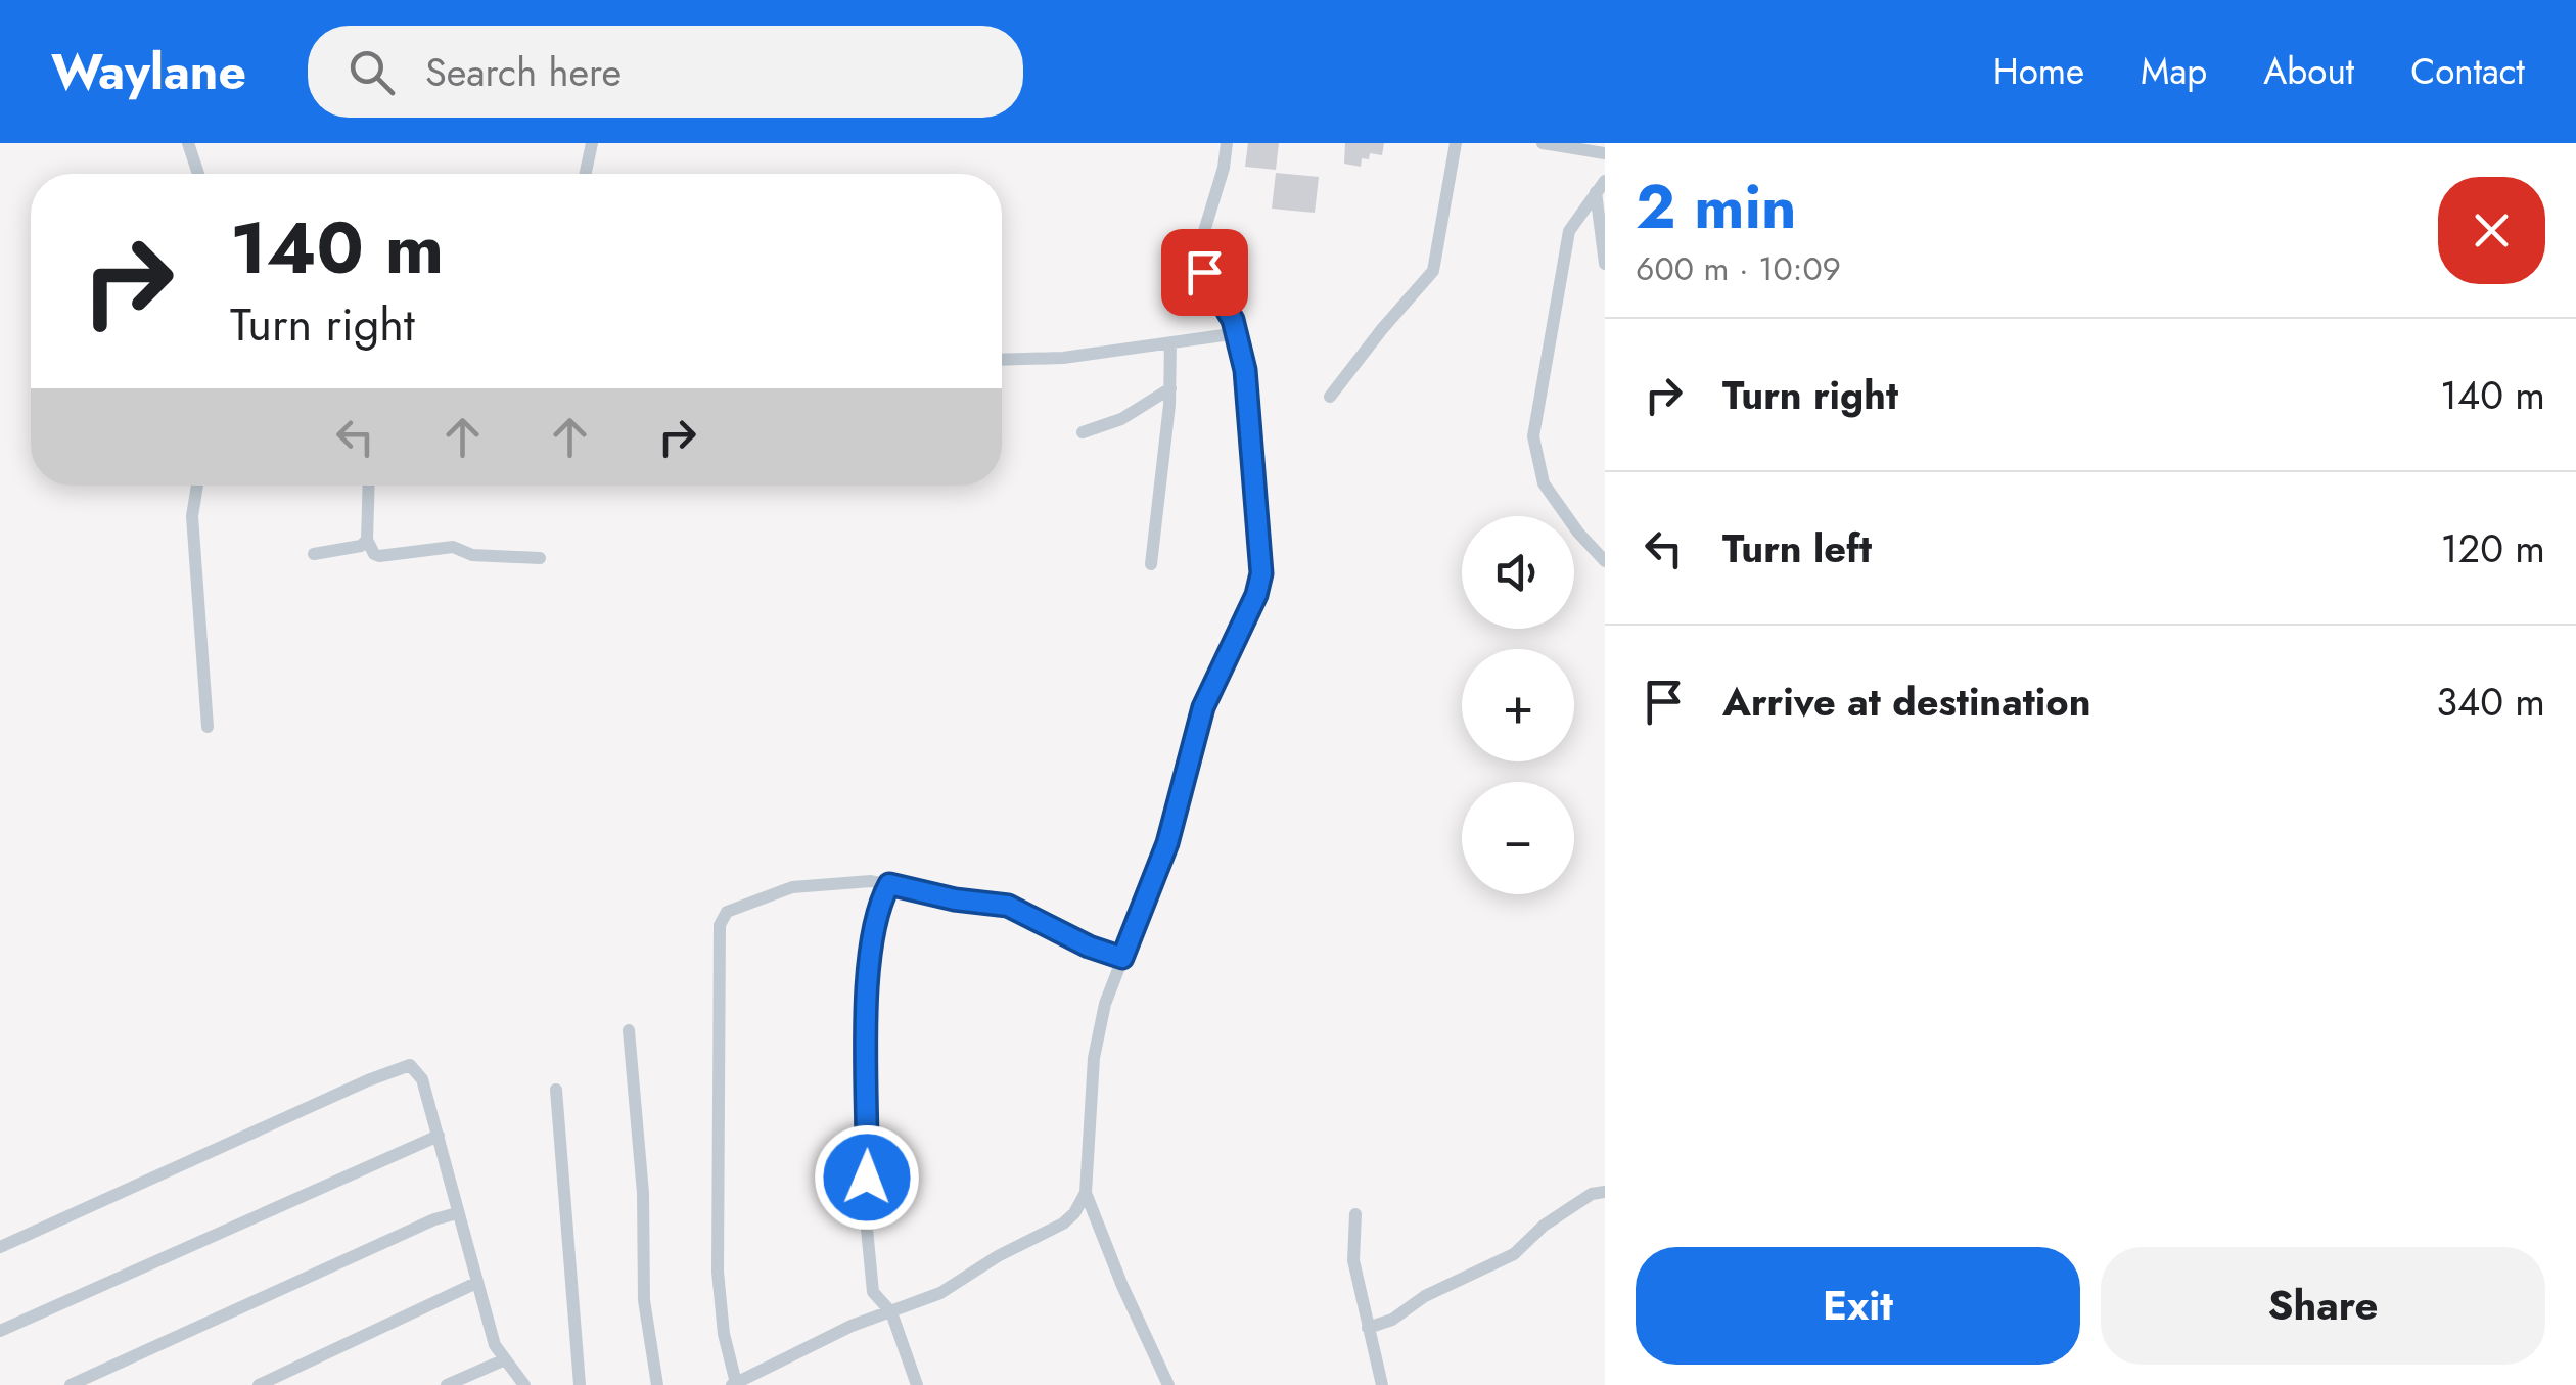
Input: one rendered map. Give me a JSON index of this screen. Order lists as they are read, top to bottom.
{
  "page": {
    "header": "Waylane",
    "search": "Search here",
    "nav": [
      "Home",
      "Map",
      "About",
      "Contact"
    ],
    "heading": ["2 min", "600 m · 10:09"],
    "turn": ["140 m", "Turn right"],
    "list": [
      {
        "name": "Turn right",
        "value": "140 m"
      },
      {
        "name": "Turn left",
        "value": "120 m"
      },
      {
        "name": "Arrive at destination",
        "value": "340 m"
      }
    ],
    "map_buttons": ["+", "−"],
    "buttons": ["Exit", "Share"]
  }
}
